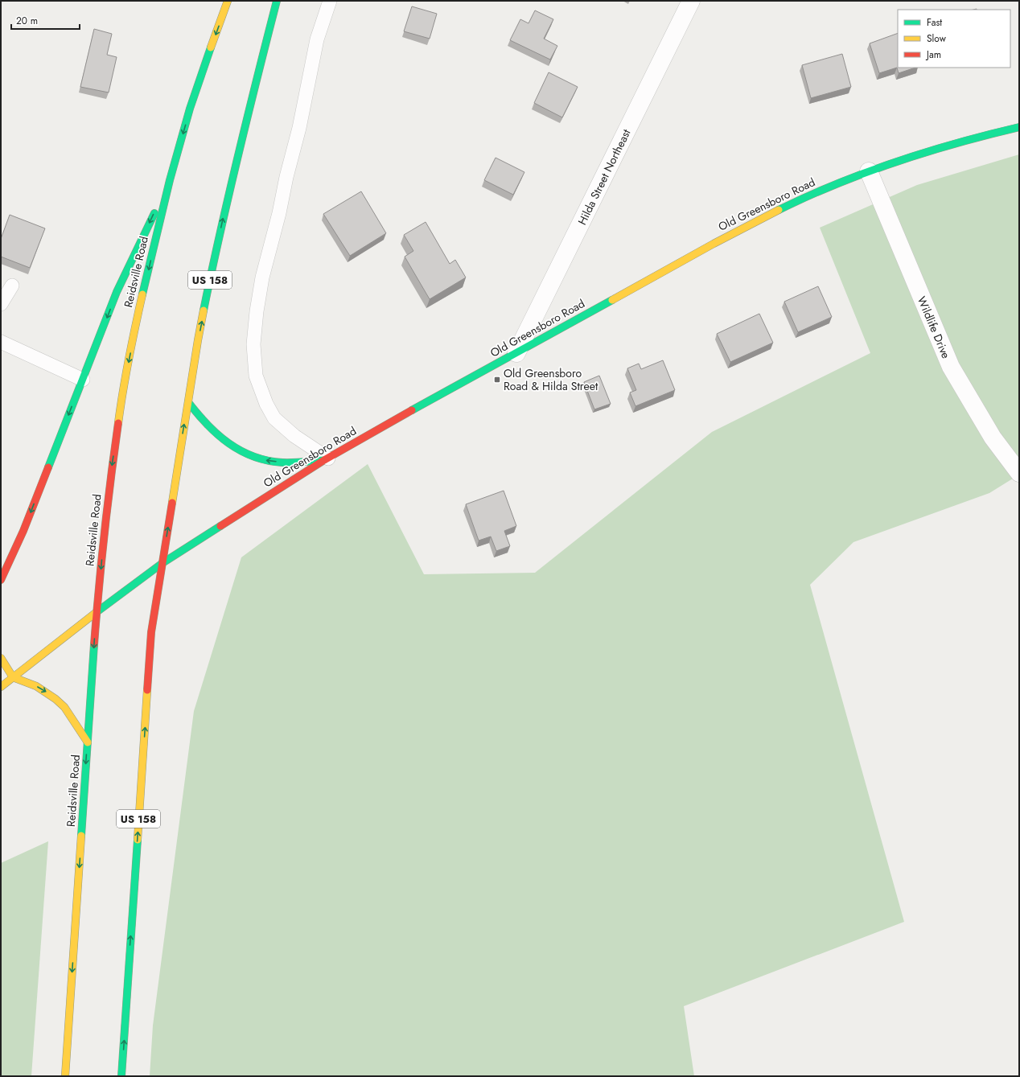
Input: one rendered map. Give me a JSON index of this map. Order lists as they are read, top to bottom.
{
  "streets": {
    "main road": ["Old Greensboro Road", "Reidsville Road", "US 158"],
    "street": ["Hilda Street Northeast", "Wildlife Drive"]
  },
  "crossings": [
    ["Hilda Street Northeast", "Old Greensboro Road"],
    ["Old Greensboro Road", "Reidsville Road"],
    ["Old Greensboro Road", "US 158"],
    ["Old Greensboro Road", "Wildlife Drive"]
  ],
  "places": {
    "transit": ["Old Greensboro Road & Hilda Street"]
  },
  "legend": ["Fast", "Slow", "Jam"],
  "scale_bar": "20 m"
}
